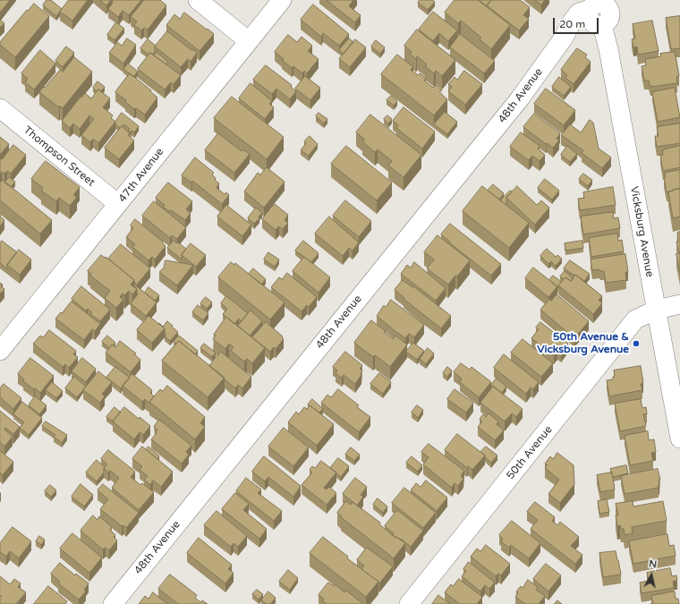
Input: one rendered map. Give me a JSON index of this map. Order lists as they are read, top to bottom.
{
  "streets": {
    "street": [
      "48th Avenue",
      "Thompson Street",
      "47th Avenue",
      "Vicksburg Avenue",
      "50th Avenue"
    ]
  },
  "crossings": [
    ["48th Avenue", "Vicksburg Avenue"],
    ["Thompson Street", "47th Avenue"],
    ["Vicksburg Avenue", "50th Avenue"]
  ],
  "places": ["50th Avenue & Vicksburg Avenue"],
  "scale_bar": "20 m",
  "north": "top"
}
